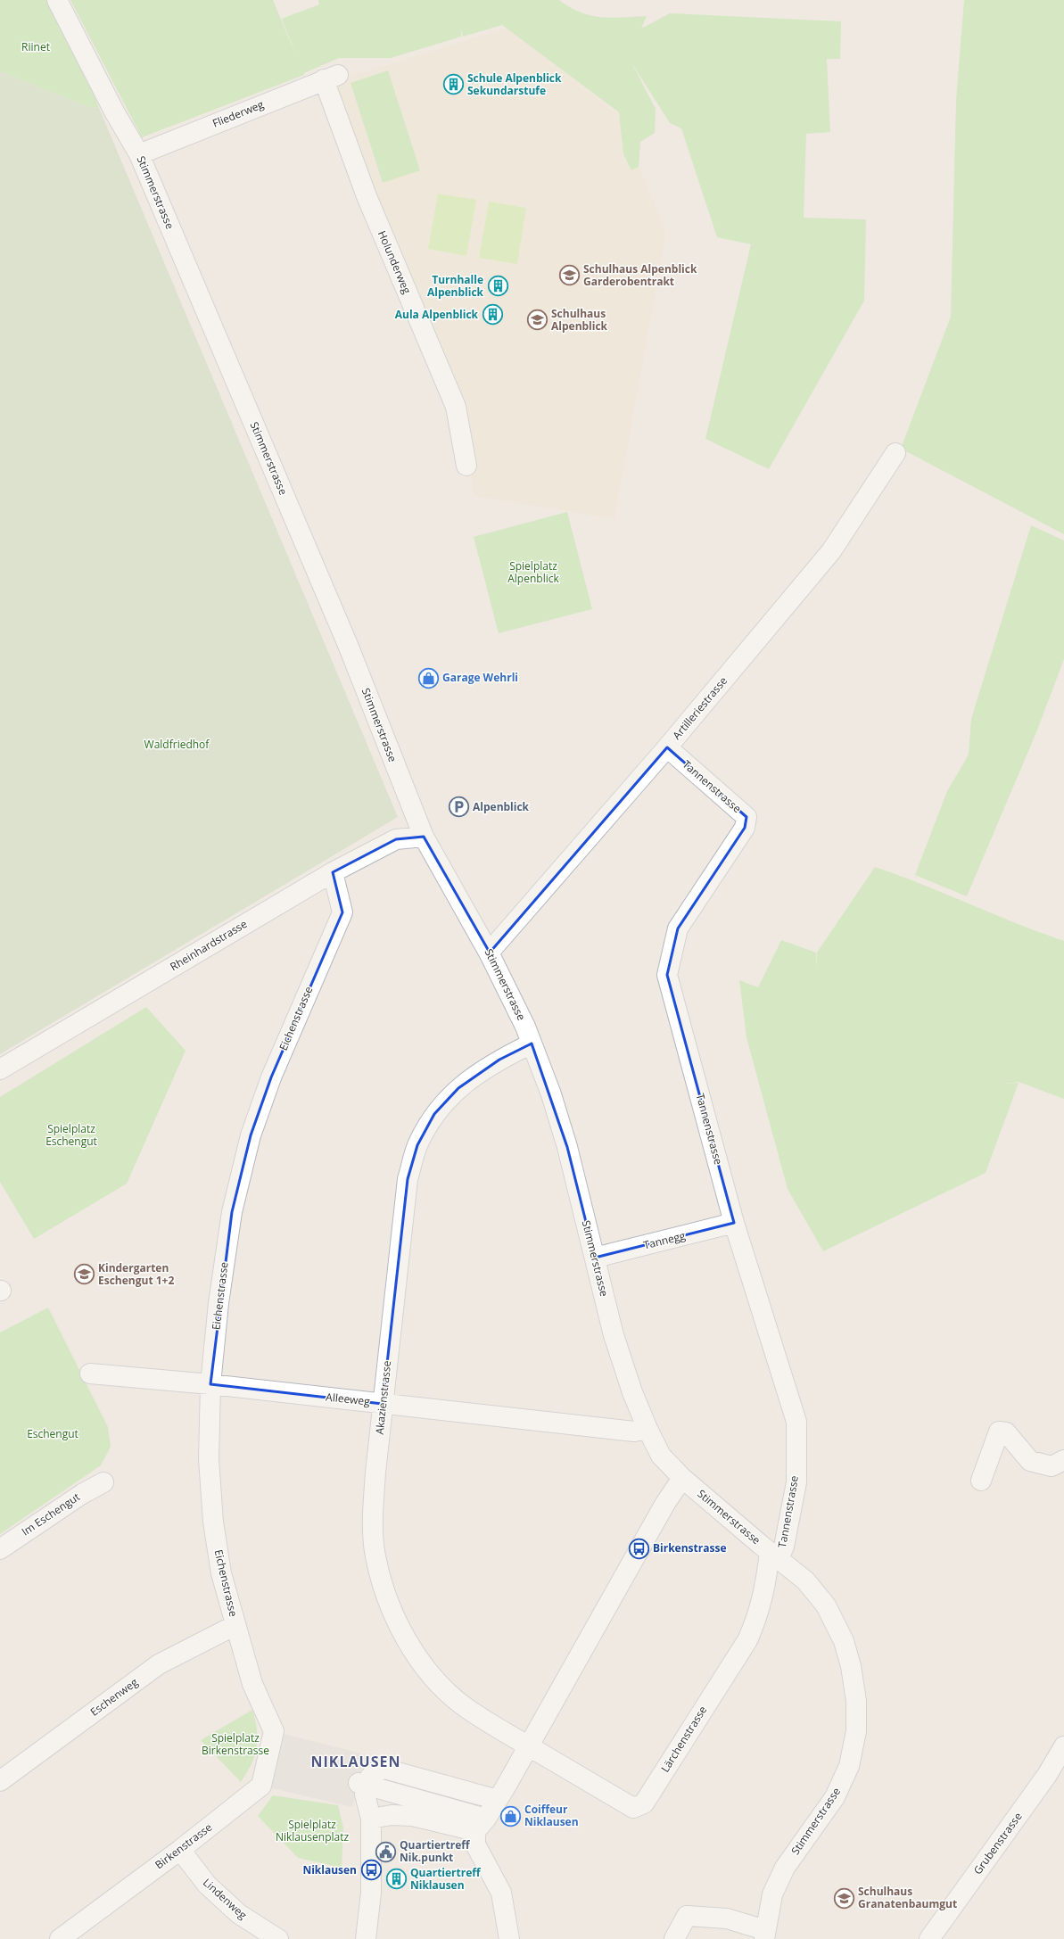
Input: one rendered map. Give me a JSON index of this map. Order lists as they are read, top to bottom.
{
  "streets": {
    "street": [
      "Fliederweg",
      "Stimmerstrasse",
      "Holunderweg",
      "Artilleriestrasse",
      "Tannenstrasse",
      "Rheinhardstrasse",
      "Eichenstrasse",
      "Tannegg",
      "Akazienstrasse",
      "Alleeweg",
      "Im Eschengut",
      "Eschenweg",
      "Lärchenstrasse",
      "Grubenstrasse",
      "Birkenstrasse",
      "Lindenweg"
    ]
  },
  "crossings": [
    ["Fliederweg", "Stimmerstrasse"],
    ["Fliederweg", "Holunderweg"],
    ["Stimmerstrasse", "Artilleriestrasse"],
    ["Stimmerstrasse", "Tannenstrasse"],
    ["Stimmerstrasse", "Rheinhardstrasse"],
    ["Stimmerstrasse", "Tannegg"],
    ["Stimmerstrasse", "Akazienstrasse"],
    ["Stimmerstrasse", "Alleeweg"],
    ["Stimmerstrasse", "Lärchenstrasse"],
    ["Artilleriestrasse", "Tannenstrasse"],
    ["Tannenstrasse", "Tannegg"],
    ["Tannenstrasse", "Lärchenstrasse"],
    ["Rheinhardstrasse", "Eichenstrasse"],
    ["Eichenstrasse", "Alleeweg"],
    ["Eichenstrasse", "Eschenweg"],
    ["Eichenstrasse", "Birkenstrasse"],
    ["Akazienstrasse", "Alleeweg"],
    ["Akazienstrasse", "Lärchenstrasse"],
    ["Birkenstrasse", "Lindenweg"]
  ],
  "districts": ["NIKLAUSEN"],
  "parks": [
    "Riinet",
    "Spielplatz Alpenblick",
    "Waldfriedhof",
    "Spielplatz Eschengut",
    "Eschengut",
    "Spielplatz Birkenstrasse",
    "Spielplatz Niklausenplatz"
  ],
  "places": {
    "building": [
      "Schule Alpenblick Sekundarstufe",
      "Turnhalle Alpenblick",
      "Aula Alpenblick",
      "Quartiertreff Niklausen"
    ],
    "school or university": [
      "Schulhaus Alpenblick Garderobentrakt",
      "Schulhaus Alpenblick",
      "Kindergarten Eschengut 1+2",
      "Schulhaus Granatenbaumgut"
    ],
    "shop": ["Garage Wehrli", "Coiffeur Niklausen"],
    "parking": ["Alpenblick"],
    "bus stop": ["Birkenstrasse", "Niklausen"],
    "public building": ["Quartiertreff Nik.punkt"]
  }
}
